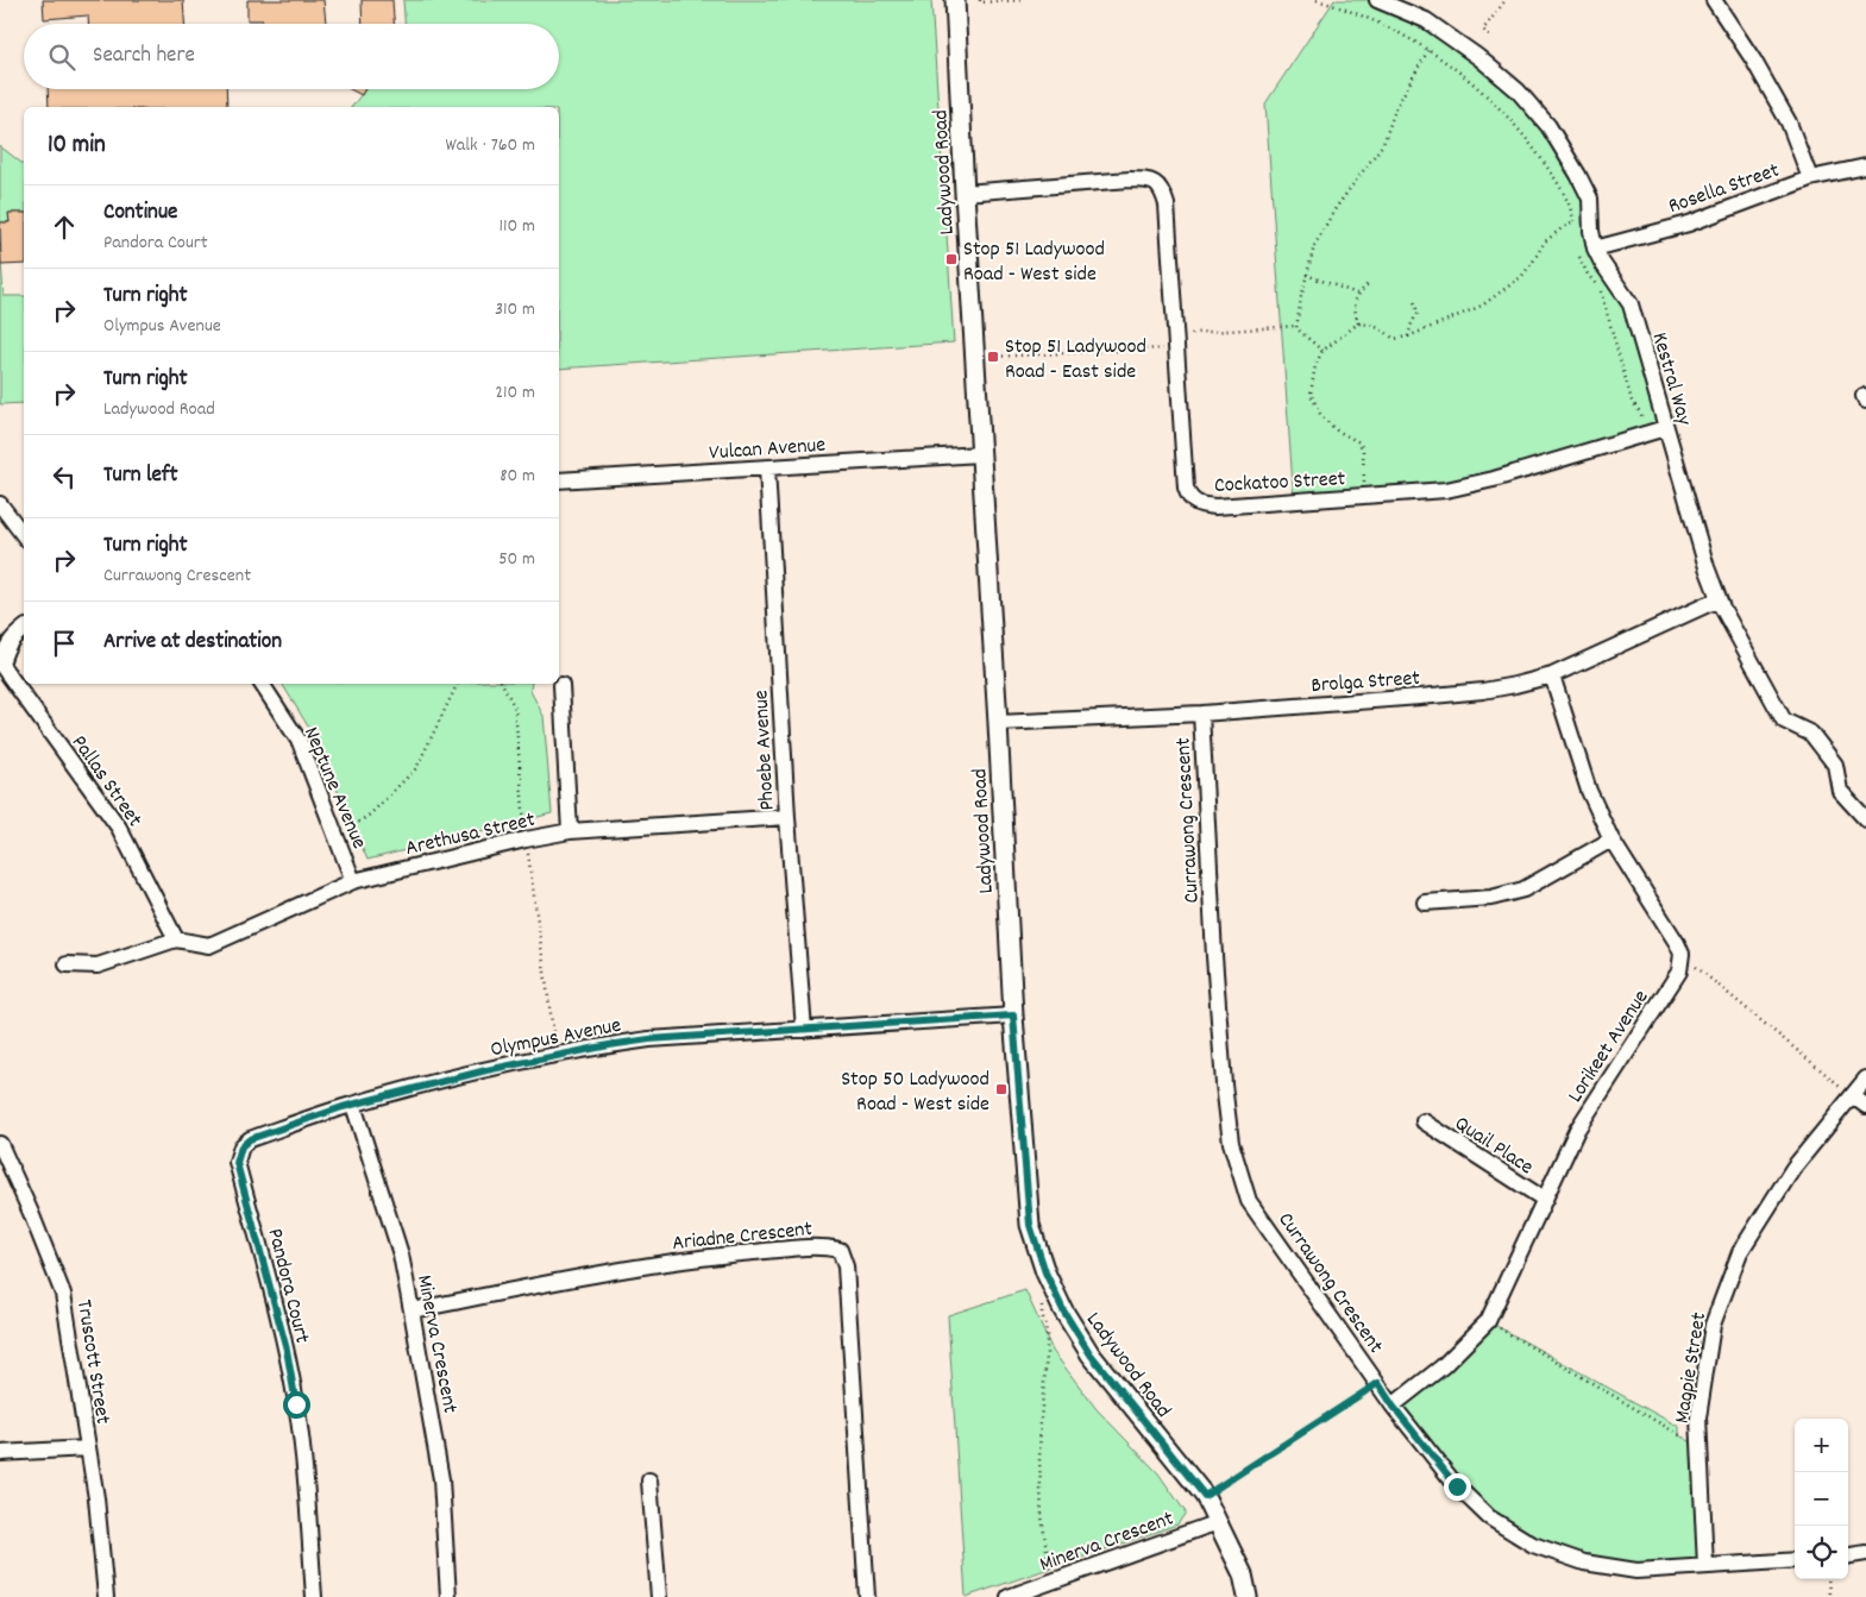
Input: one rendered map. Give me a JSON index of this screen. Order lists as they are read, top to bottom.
{
  "streets": {
    "street": [
      "Ladywood Road",
      "Rosella Street",
      "Kestral Way",
      "Vulcan Avenue",
      "Cockatoo Street",
      "Brolga Street",
      "Phoebe Avenue",
      "Pallas Street",
      "Neptune Avenue",
      "Currawong Crescent",
      "Arethusa Street",
      "Olympus Avenue",
      "Lorikeet Avenue",
      "Quail Place",
      "Ariadne Crescent",
      "Pandora Court",
      "Minerva Crescent",
      "Truscott Street",
      "Magpie Street"
    ]
  },
  "crossings": [
    ["Ladywood Road", "Vulcan Avenue"],
    ["Ladywood Road", "Cockatoo Street"],
    ["Ladywood Road", "Brolga Street"],
    ["Ladywood Road", "Olympus Avenue"],
    ["Ladywood Road", "Minerva Crescent"],
    ["Rosella Street", "Kestral Way"],
    ["Kestral Way", "Cockatoo Street"],
    ["Kestral Way", "Brolga Street"],
    ["Vulcan Avenue", "Phoebe Avenue"],
    ["Brolga Street", "Currawong Crescent"],
    ["Phoebe Avenue", "Arethusa Street"],
    ["Phoebe Avenue", "Olympus Avenue"],
    ["Pallas Street", "Arethusa Street"],
    ["Neptune Avenue", "Arethusa Street"],
    ["Currawong Crescent", "Lorikeet Avenue"],
    ["Currawong Crescent", "Magpie Street"],
    ["Olympus Avenue", "Pandora Court"],
    ["Olympus Avenue", "Minerva Crescent"],
    ["Lorikeet Avenue", "Quail Place"],
    ["Ariadne Crescent", "Minerva Crescent"]
  ],
  "places": {
    "transit": ["Stop 51 Ladywood Road - West side", "Stop 51 Ladywood Road - East side", "Stop 50 Ladywood Road - West side"]
  },
  "page": {
    "search": "Search here",
    "heading": ["10 min", "Walk · 760 m"],
    "list": [
      ["Continue", "Pandora Court", "110 m"],
      ["Turn right", "Olympus Avenue", "310 m"],
      ["Turn right", "Ladywood Road", "210 m"],
      ["Turn left", "80 m"],
      ["Turn right", "Currawong Crescent", "50 m"],
      "Arrive at destination"
    ],
    "map_buttons": ["+", "−"]
  }
}
